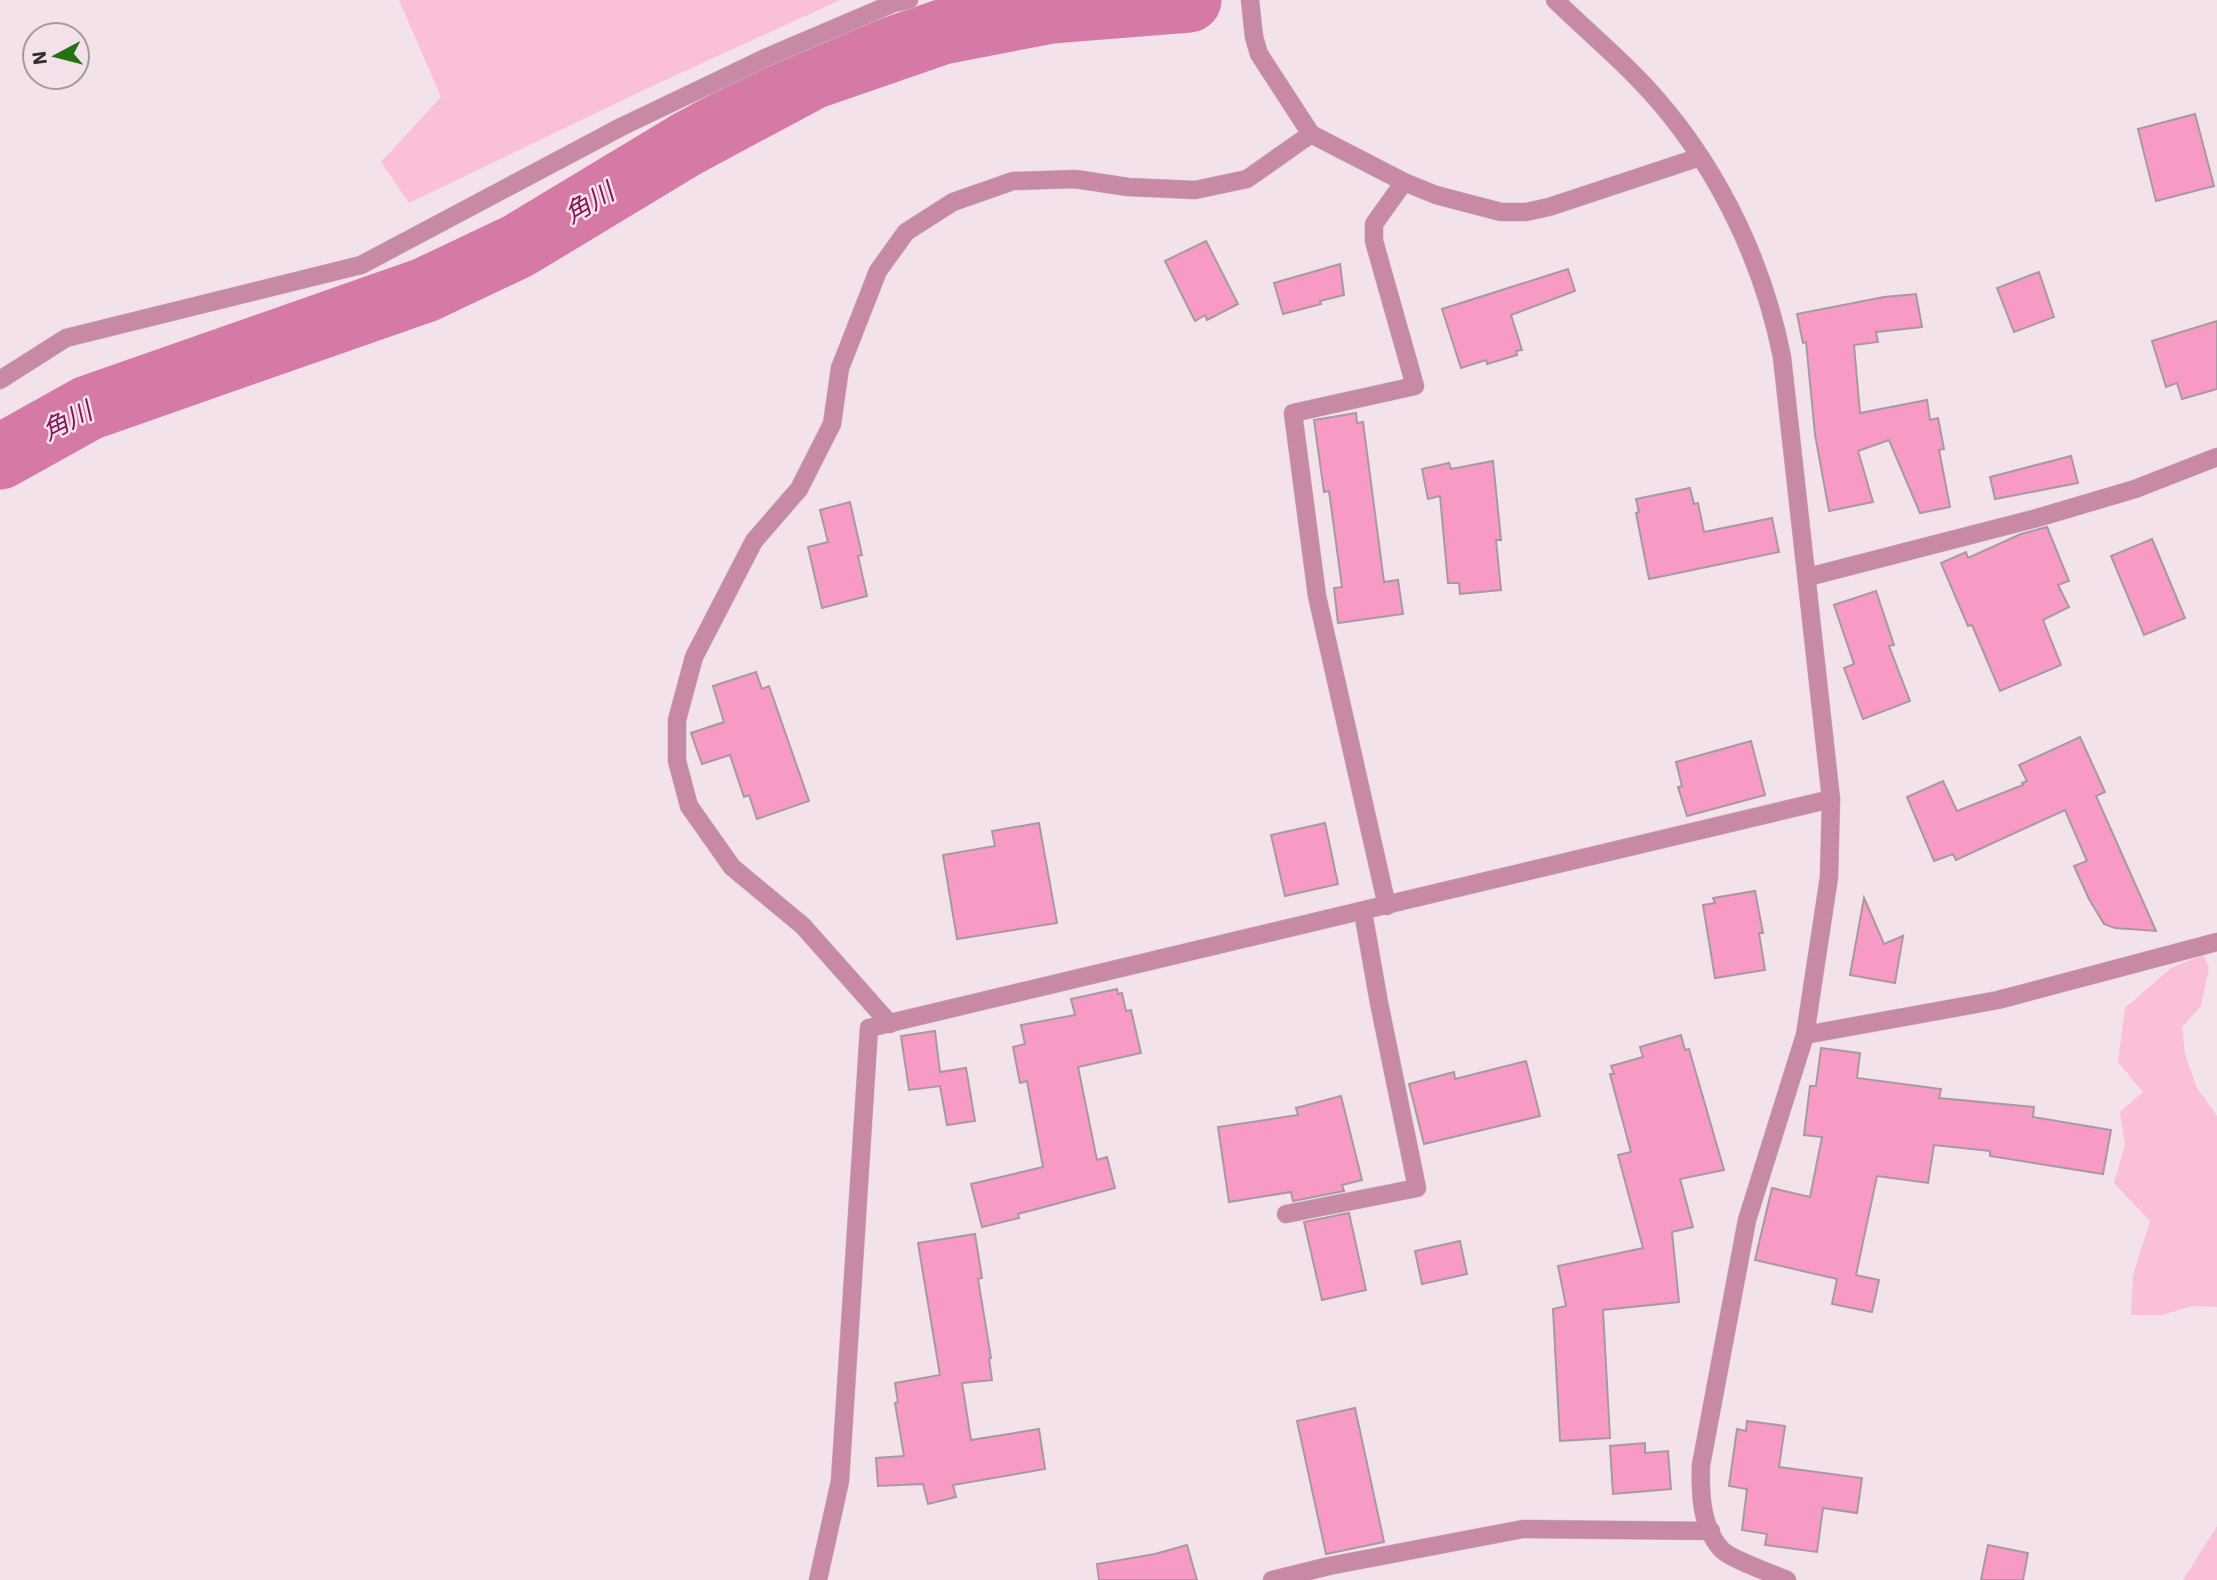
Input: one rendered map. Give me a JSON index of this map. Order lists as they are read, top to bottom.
{
  "water": ["角川"],
  "north": "left"
}
